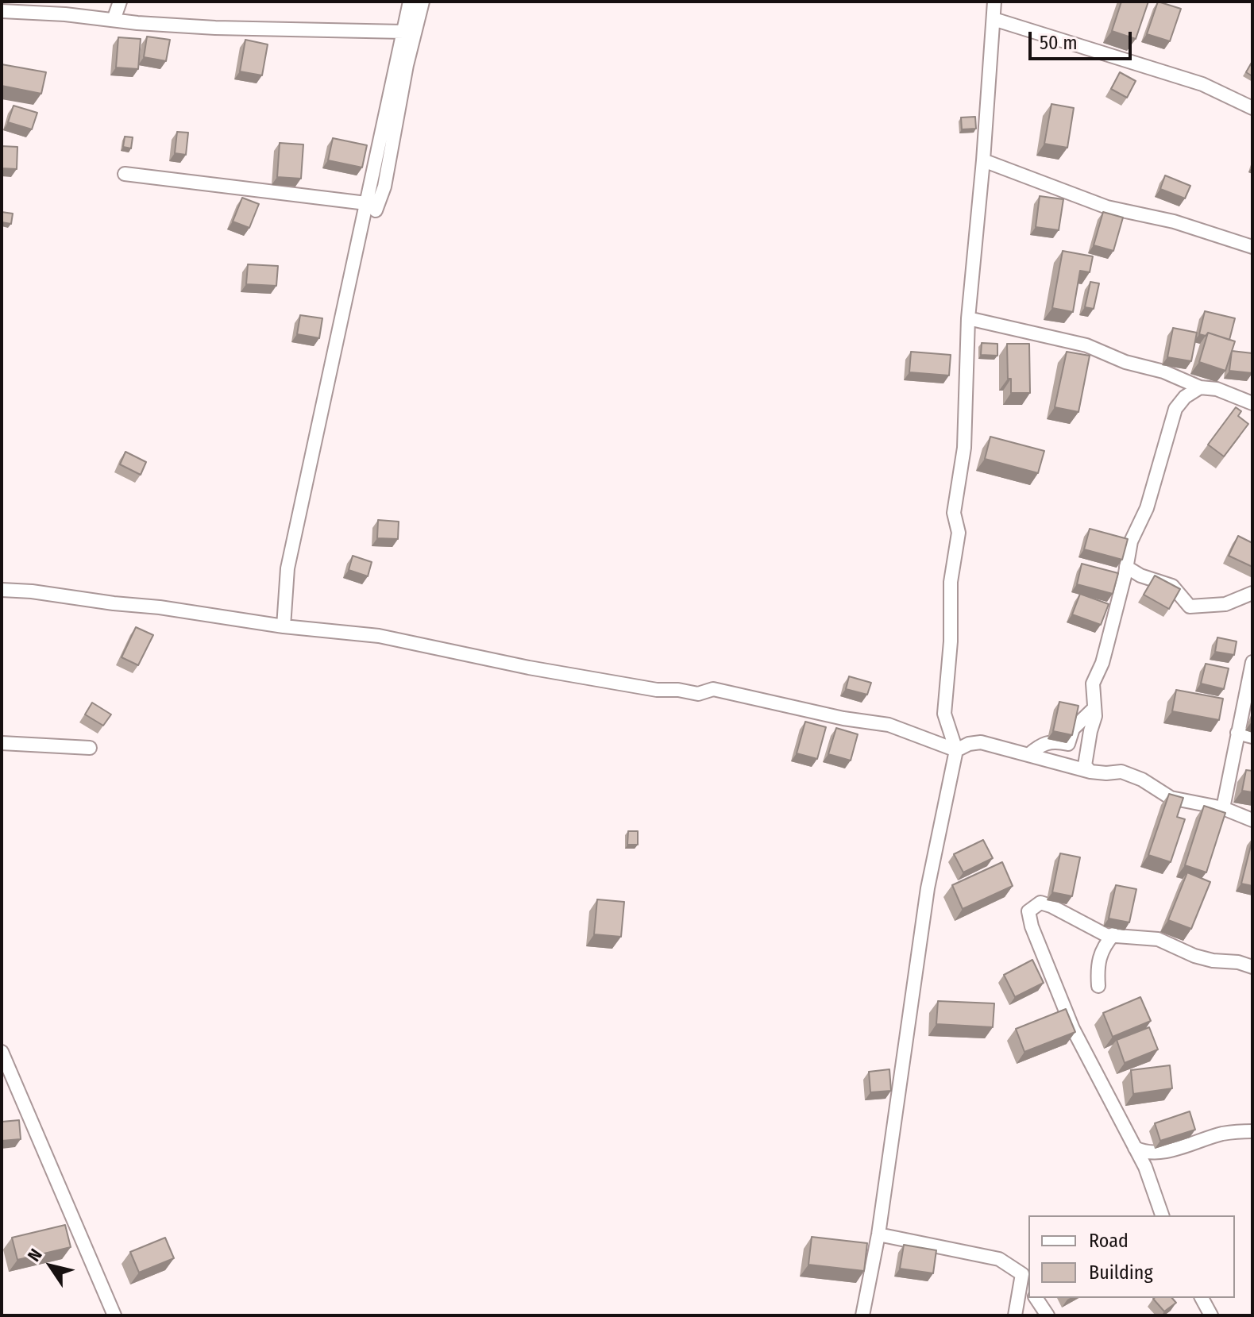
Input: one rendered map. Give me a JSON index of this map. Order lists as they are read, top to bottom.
{
  "legend": ["Road", "Building"],
  "scale_bar": "50 m",
  "north": "top left"
}
